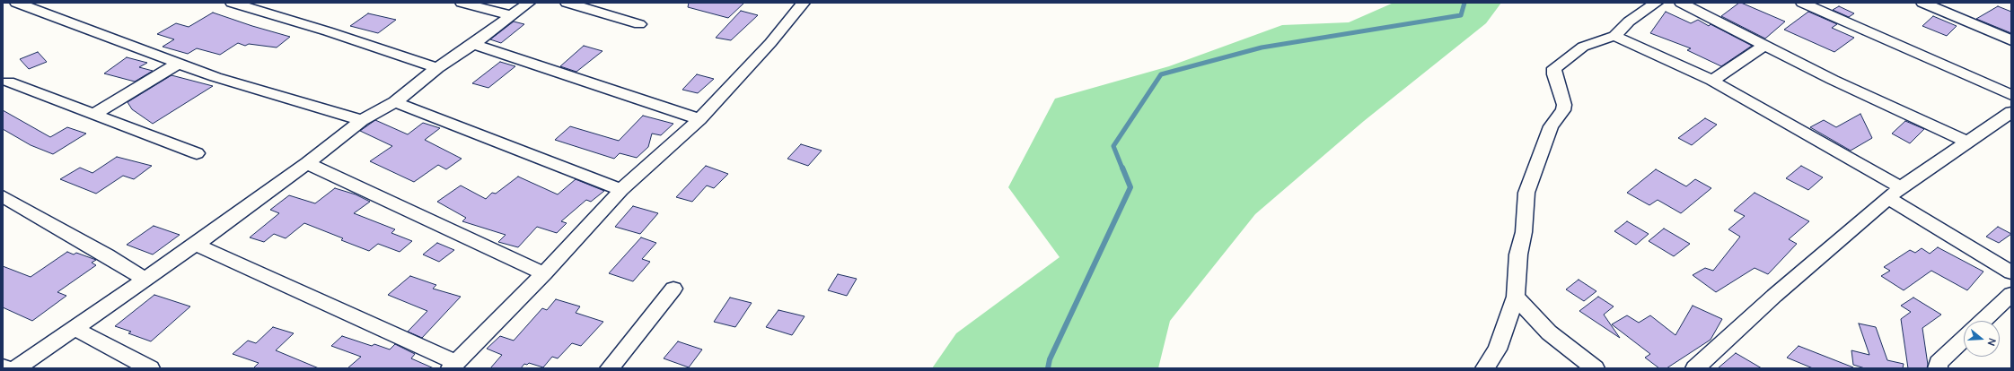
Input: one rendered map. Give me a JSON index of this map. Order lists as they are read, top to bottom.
{
  "north": "right"
}
